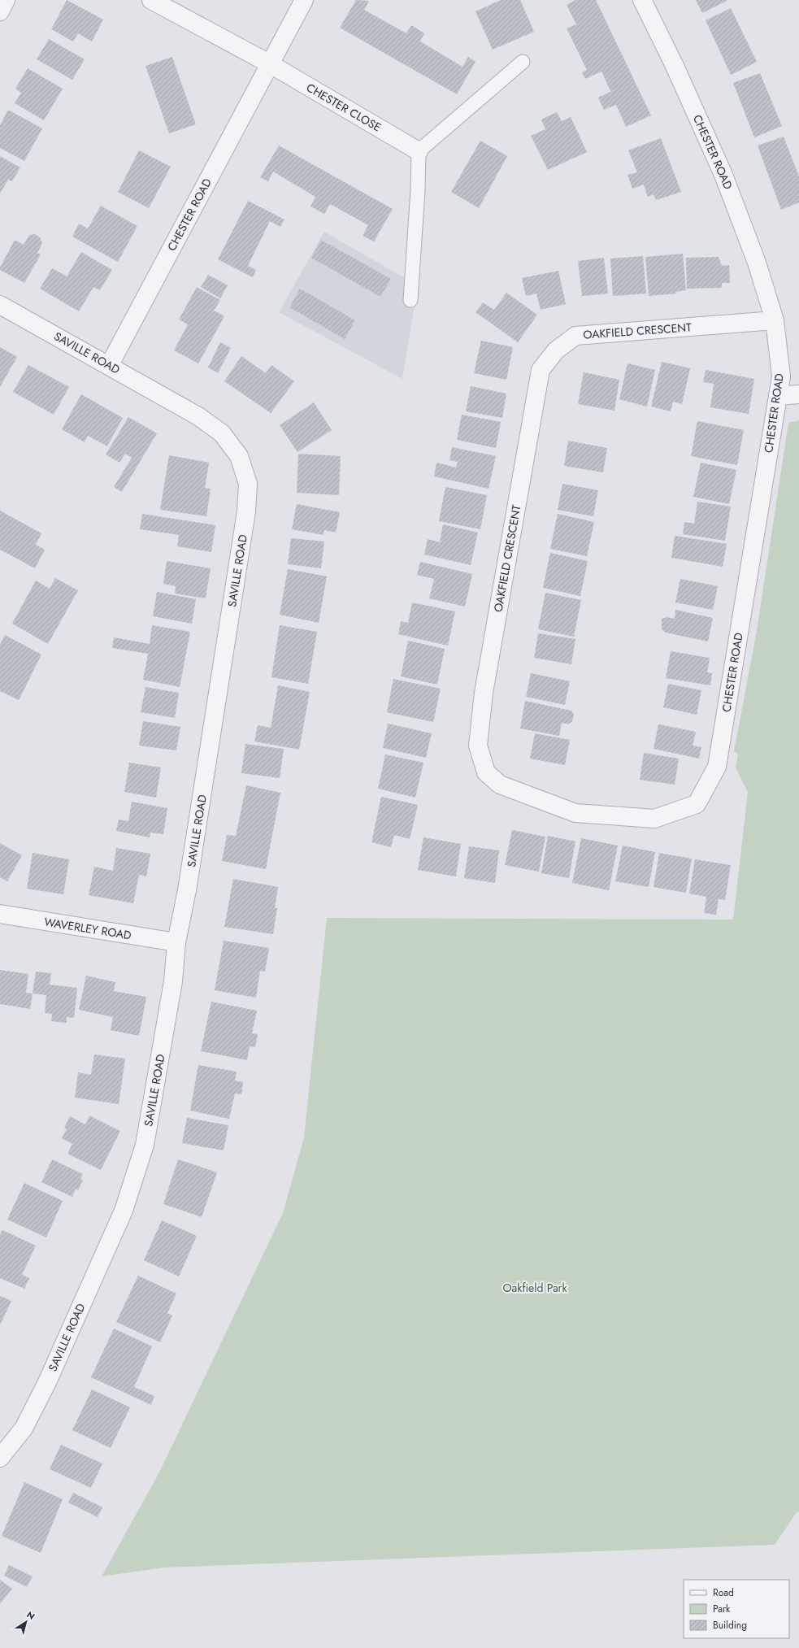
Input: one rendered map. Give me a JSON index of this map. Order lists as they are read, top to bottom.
{
  "streets": {
    "street": [
      "CHESTER CLOSE",
      "CHESTER ROAD",
      "OAKFIELD CRESCENT",
      "SAVILLE ROAD",
      "WAVERLEY ROAD"
    ]
  },
  "crossings": [
    ["CHESTER CLOSE", "CHESTER ROAD"],
    ["CHESTER ROAD", "OAKFIELD CRESCENT"],
    ["CHESTER ROAD", "SAVILLE ROAD"],
    ["SAVILLE ROAD", "WAVERLEY ROAD"]
  ],
  "parks": ["Oakfield Park"],
  "legend": ["Road", "Park", "Building"],
  "north": "top right"
}
